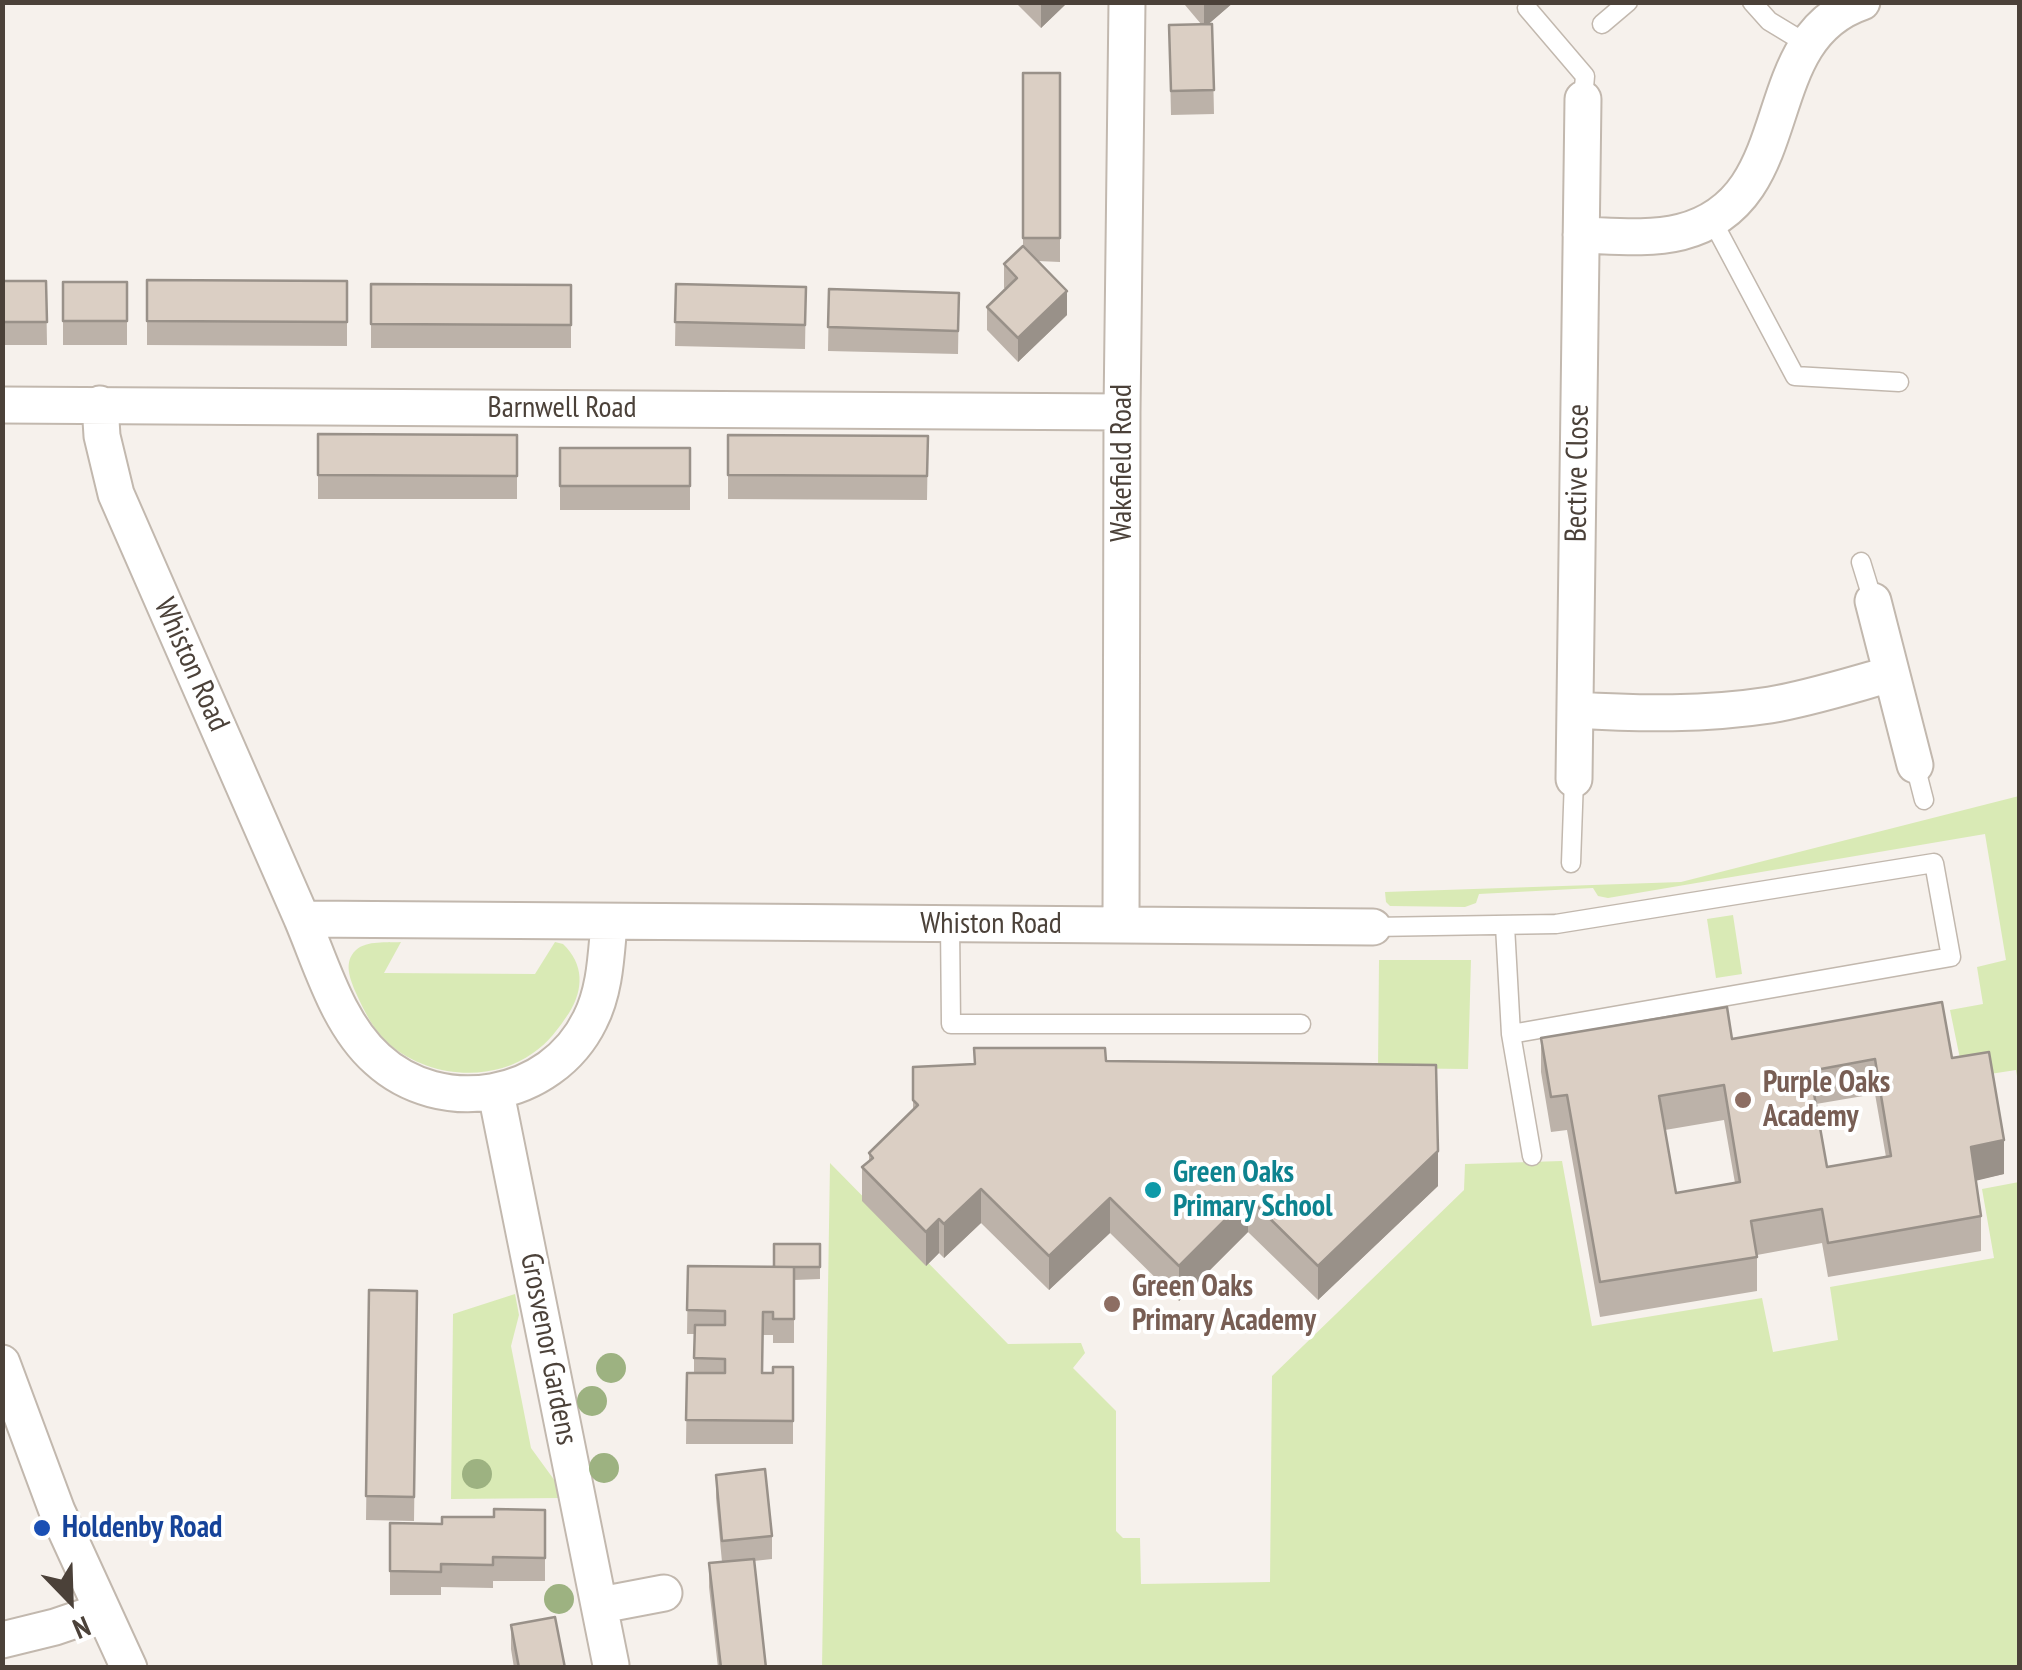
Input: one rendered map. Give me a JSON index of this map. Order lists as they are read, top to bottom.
{
  "streets": {
    "street": [
      "Barnwell Road",
      "Wakefield Road",
      "Bective Close",
      "Whiston Road",
      "Grosvenor Gardens"
    ]
  },
  "crossings": [
    ["Barnwell Road", "Wakefield Road"],
    ["Barnwell Road", "Whiston Road"],
    ["Wakefield Road", "Whiston Road"],
    ["Whiston Road", "Grosvenor Gardens"]
  ],
  "places": [
    "Purple Oaks Academy",
    "Green Oaks Primary School",
    "Green Oaks Primary Academy",
    "Holdenby Road"
  ],
  "north": "bottom right"
}
